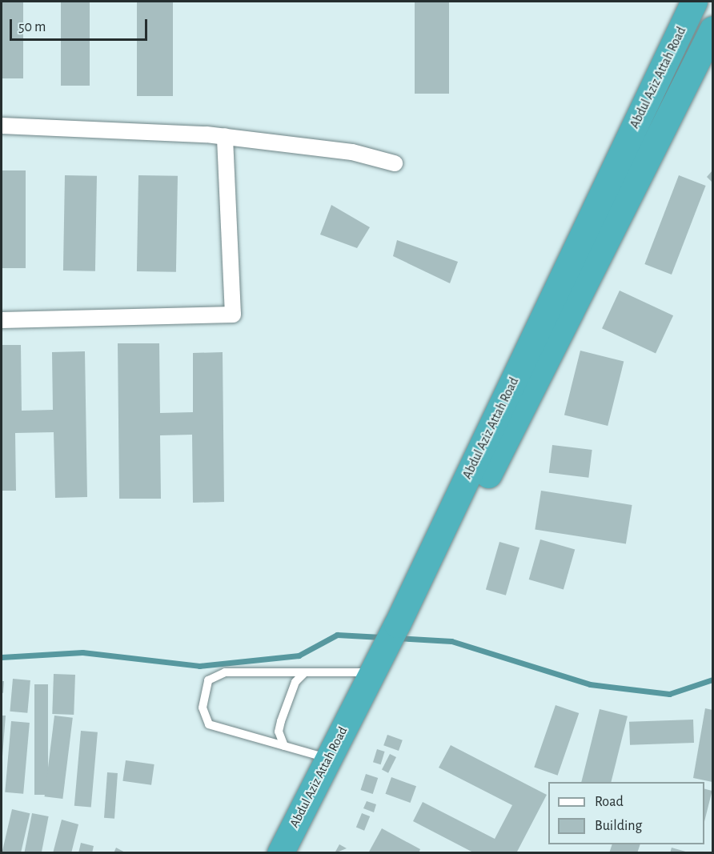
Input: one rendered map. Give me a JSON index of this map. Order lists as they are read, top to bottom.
{
  "streets": {
    "highway": ["Abdul Aziz Attah Road"]
  },
  "legend": ["Road", "Building"],
  "scale_bar": "50 m"
}
